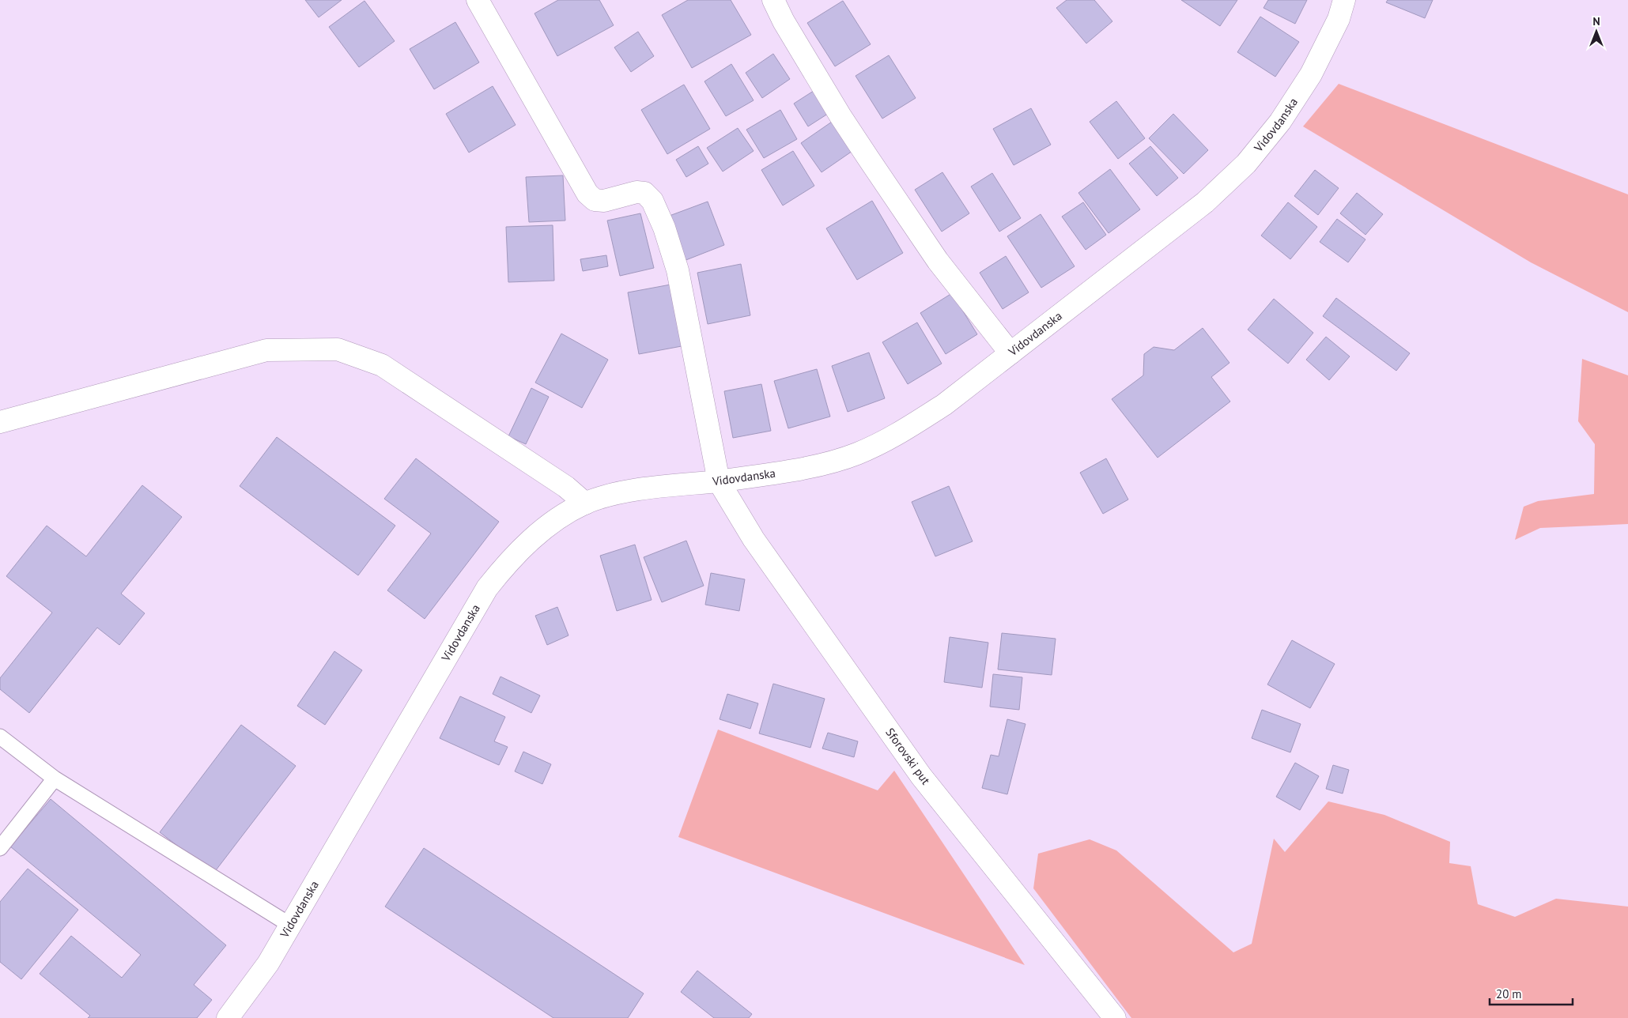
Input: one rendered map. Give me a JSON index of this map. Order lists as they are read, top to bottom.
{
  "streets": {
    "street": ["Vidovdanska", "Sforovski put"]
  },
  "crossings": [
    ["Vidovdanska", "Sforovski put"]
  ],
  "scale_bar": "20 m",
  "north": "top"
}
